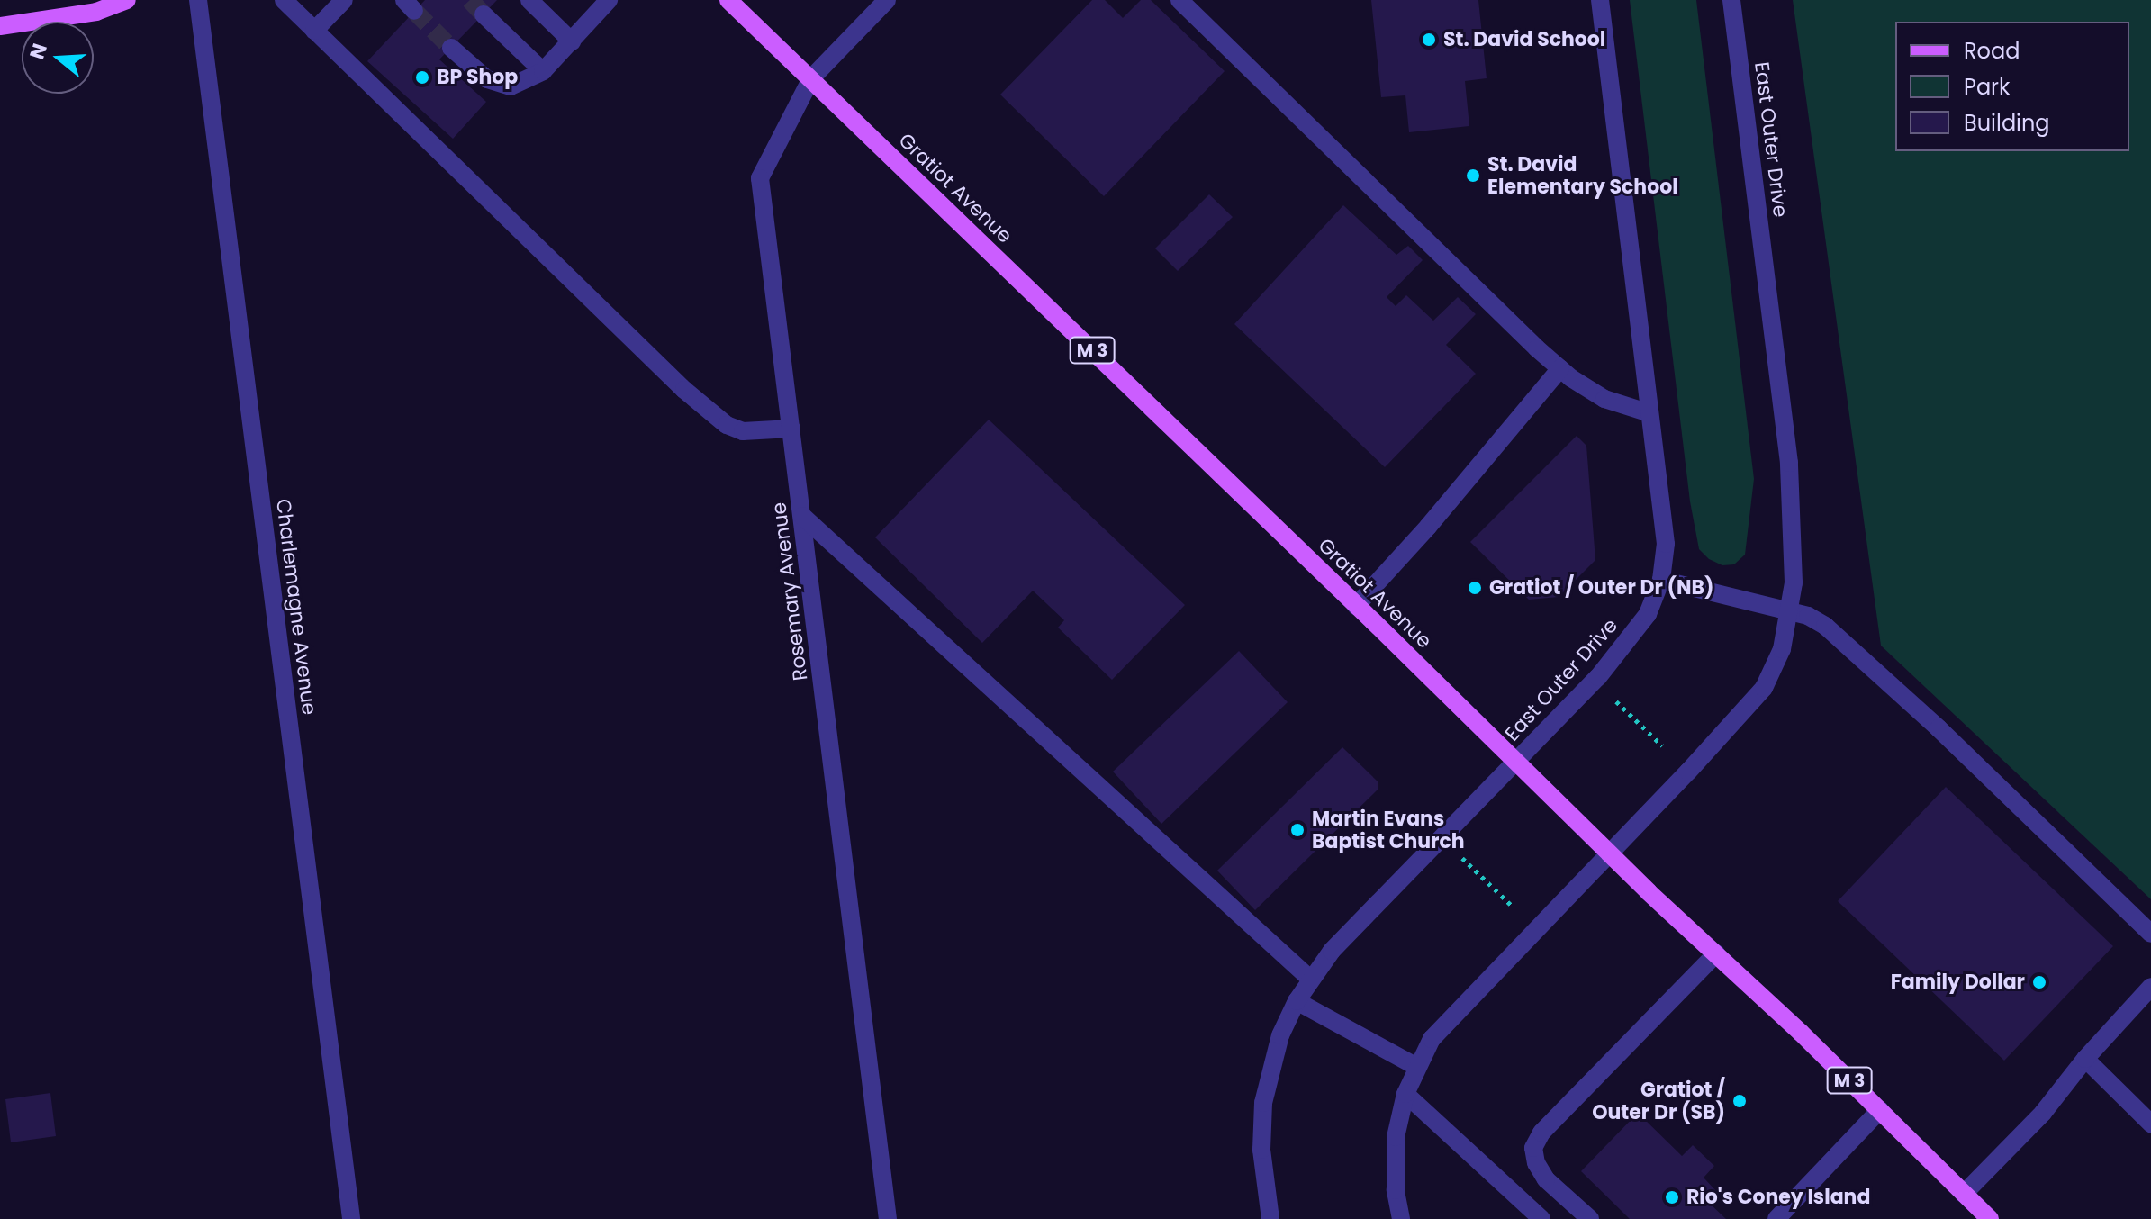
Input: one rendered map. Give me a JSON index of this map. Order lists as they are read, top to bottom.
{
  "streets": {
    "main road": ["Gratiot Avenue", "M 3"],
    "street": ["East Outer Drive", "Rosemary Avenue", "Charlemagne Avenue"]
  },
  "crossings": [
    ["East Outer Drive", "Gratiot Avenue"],
    ["Gratiot Avenue", "Rosemary Avenue"]
  ],
  "places": [
    "St. David School",
    "BP Shop",
    "St. David Elementary School",
    "Gratiot / Outer Dr (NB)",
    "Martin Evans Baptist Church",
    "Family Dollar",
    "Gratiot / Outer Dr (SB)",
    "Rio's Coney Island"
  ],
  "legend": ["Road", "Park", "Building"],
  "north": "left"
}
